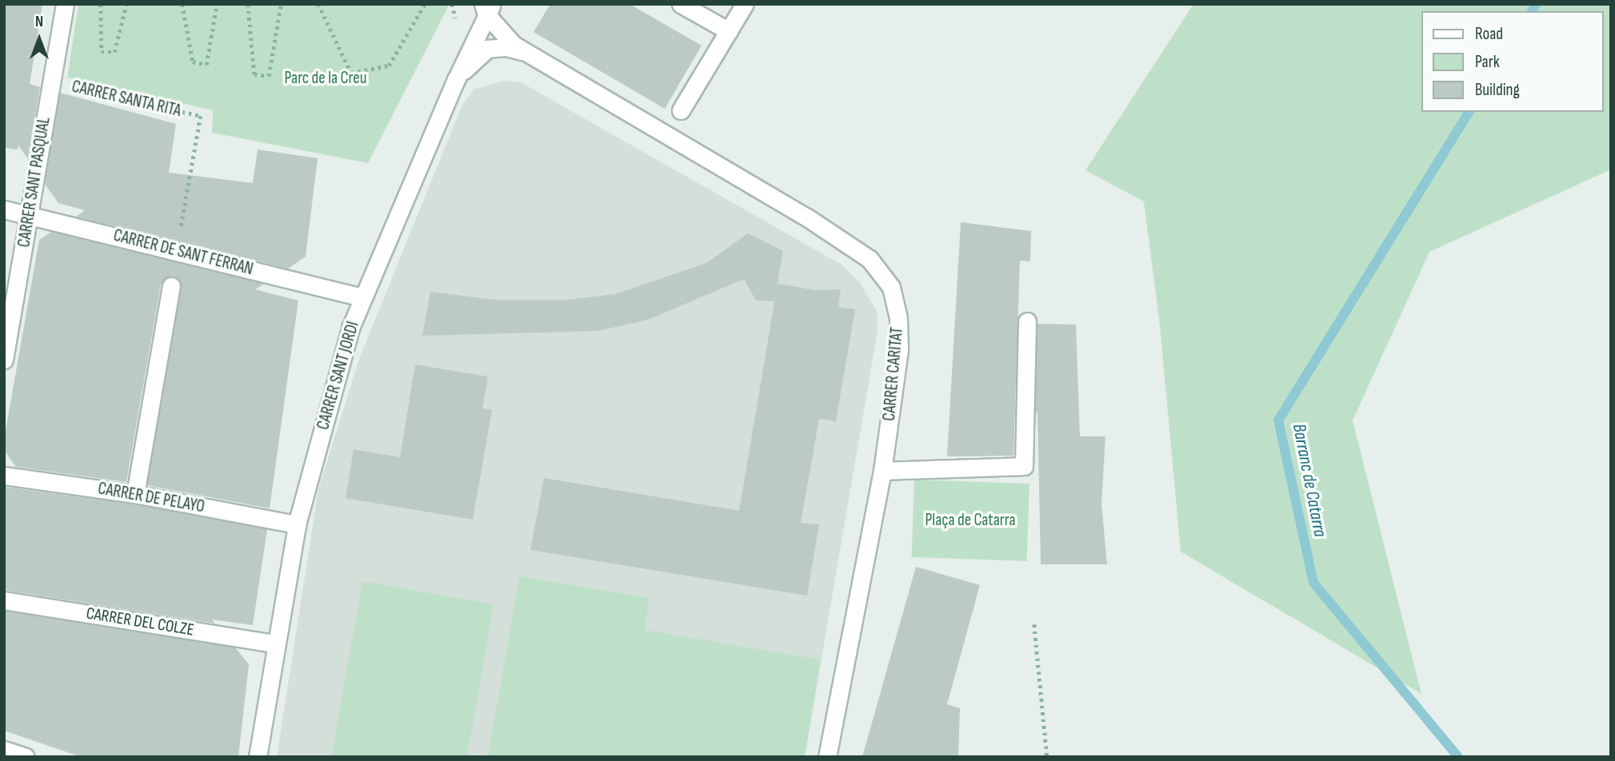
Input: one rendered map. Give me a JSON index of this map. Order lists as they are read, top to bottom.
{
  "streets": {
    "street": [
      "CARRER SANT PASQUAL",
      "CARRER DE SANT FERRAN",
      "CARRER CARITAT",
      "CARRER SANT JORDI",
      "CARRER DE PELAYO",
      "CARRER DEL COLZE"
    ],
    "path": ["CARRER SANTA RITA"]
  },
  "crossings": [
    ["CARRER SANTA RITA", "CARRER SANT PASQUAL"],
    ["CARRER SANTA RITA", "CARRER DE SANT FERRAN"],
    ["CARRER SANT PASQUAL", "CARRER DE SANT FERRAN"],
    ["CARRER DE SANT FERRAN", "CARRER SANT JORDI"],
    ["CARRER CARITAT", "CARRER SANT JORDI"],
    ["CARRER SANT JORDI", "CARRER DE PELAYO"],
    ["CARRER SANT JORDI", "CARRER DEL COLZE"]
  ],
  "water": ["Barranc de Catarra"],
  "parks": ["Parc de la Creu", "Plaça de Catarra"],
  "legend": ["Road", "Park", "Building"],
  "north": "top"
}
